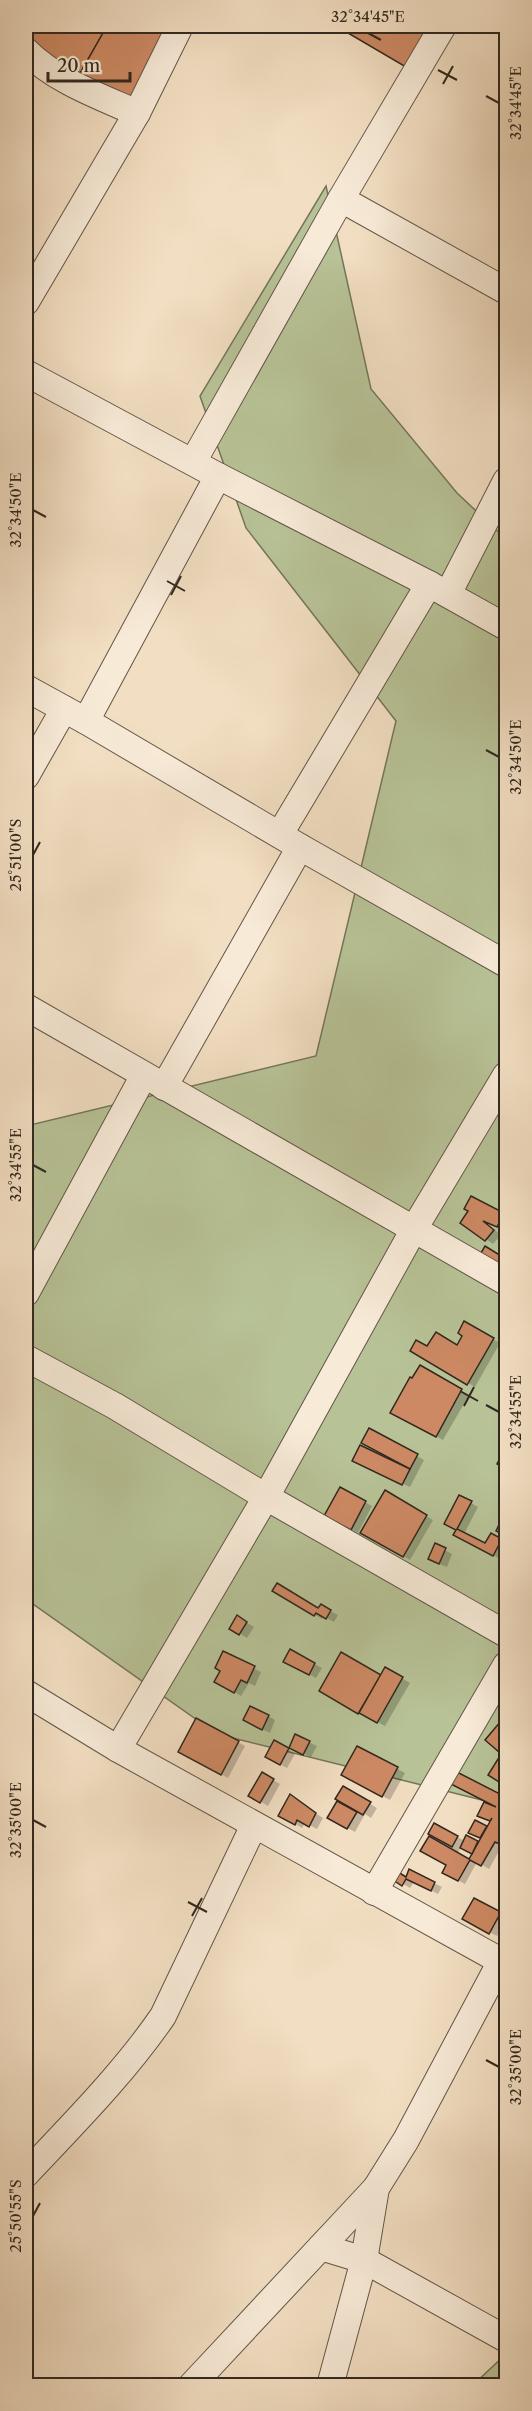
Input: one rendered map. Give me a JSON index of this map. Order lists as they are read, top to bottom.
{
  "scale_bar": "20 m",
  "coordinates": [
    "32°34'45\"E",
    "32°34'50\"E",
    "25°51'00\"S",
    "32°34'55\"E",
    "32°35'00\"E",
    "25°50'55\"S"
  ]
}
